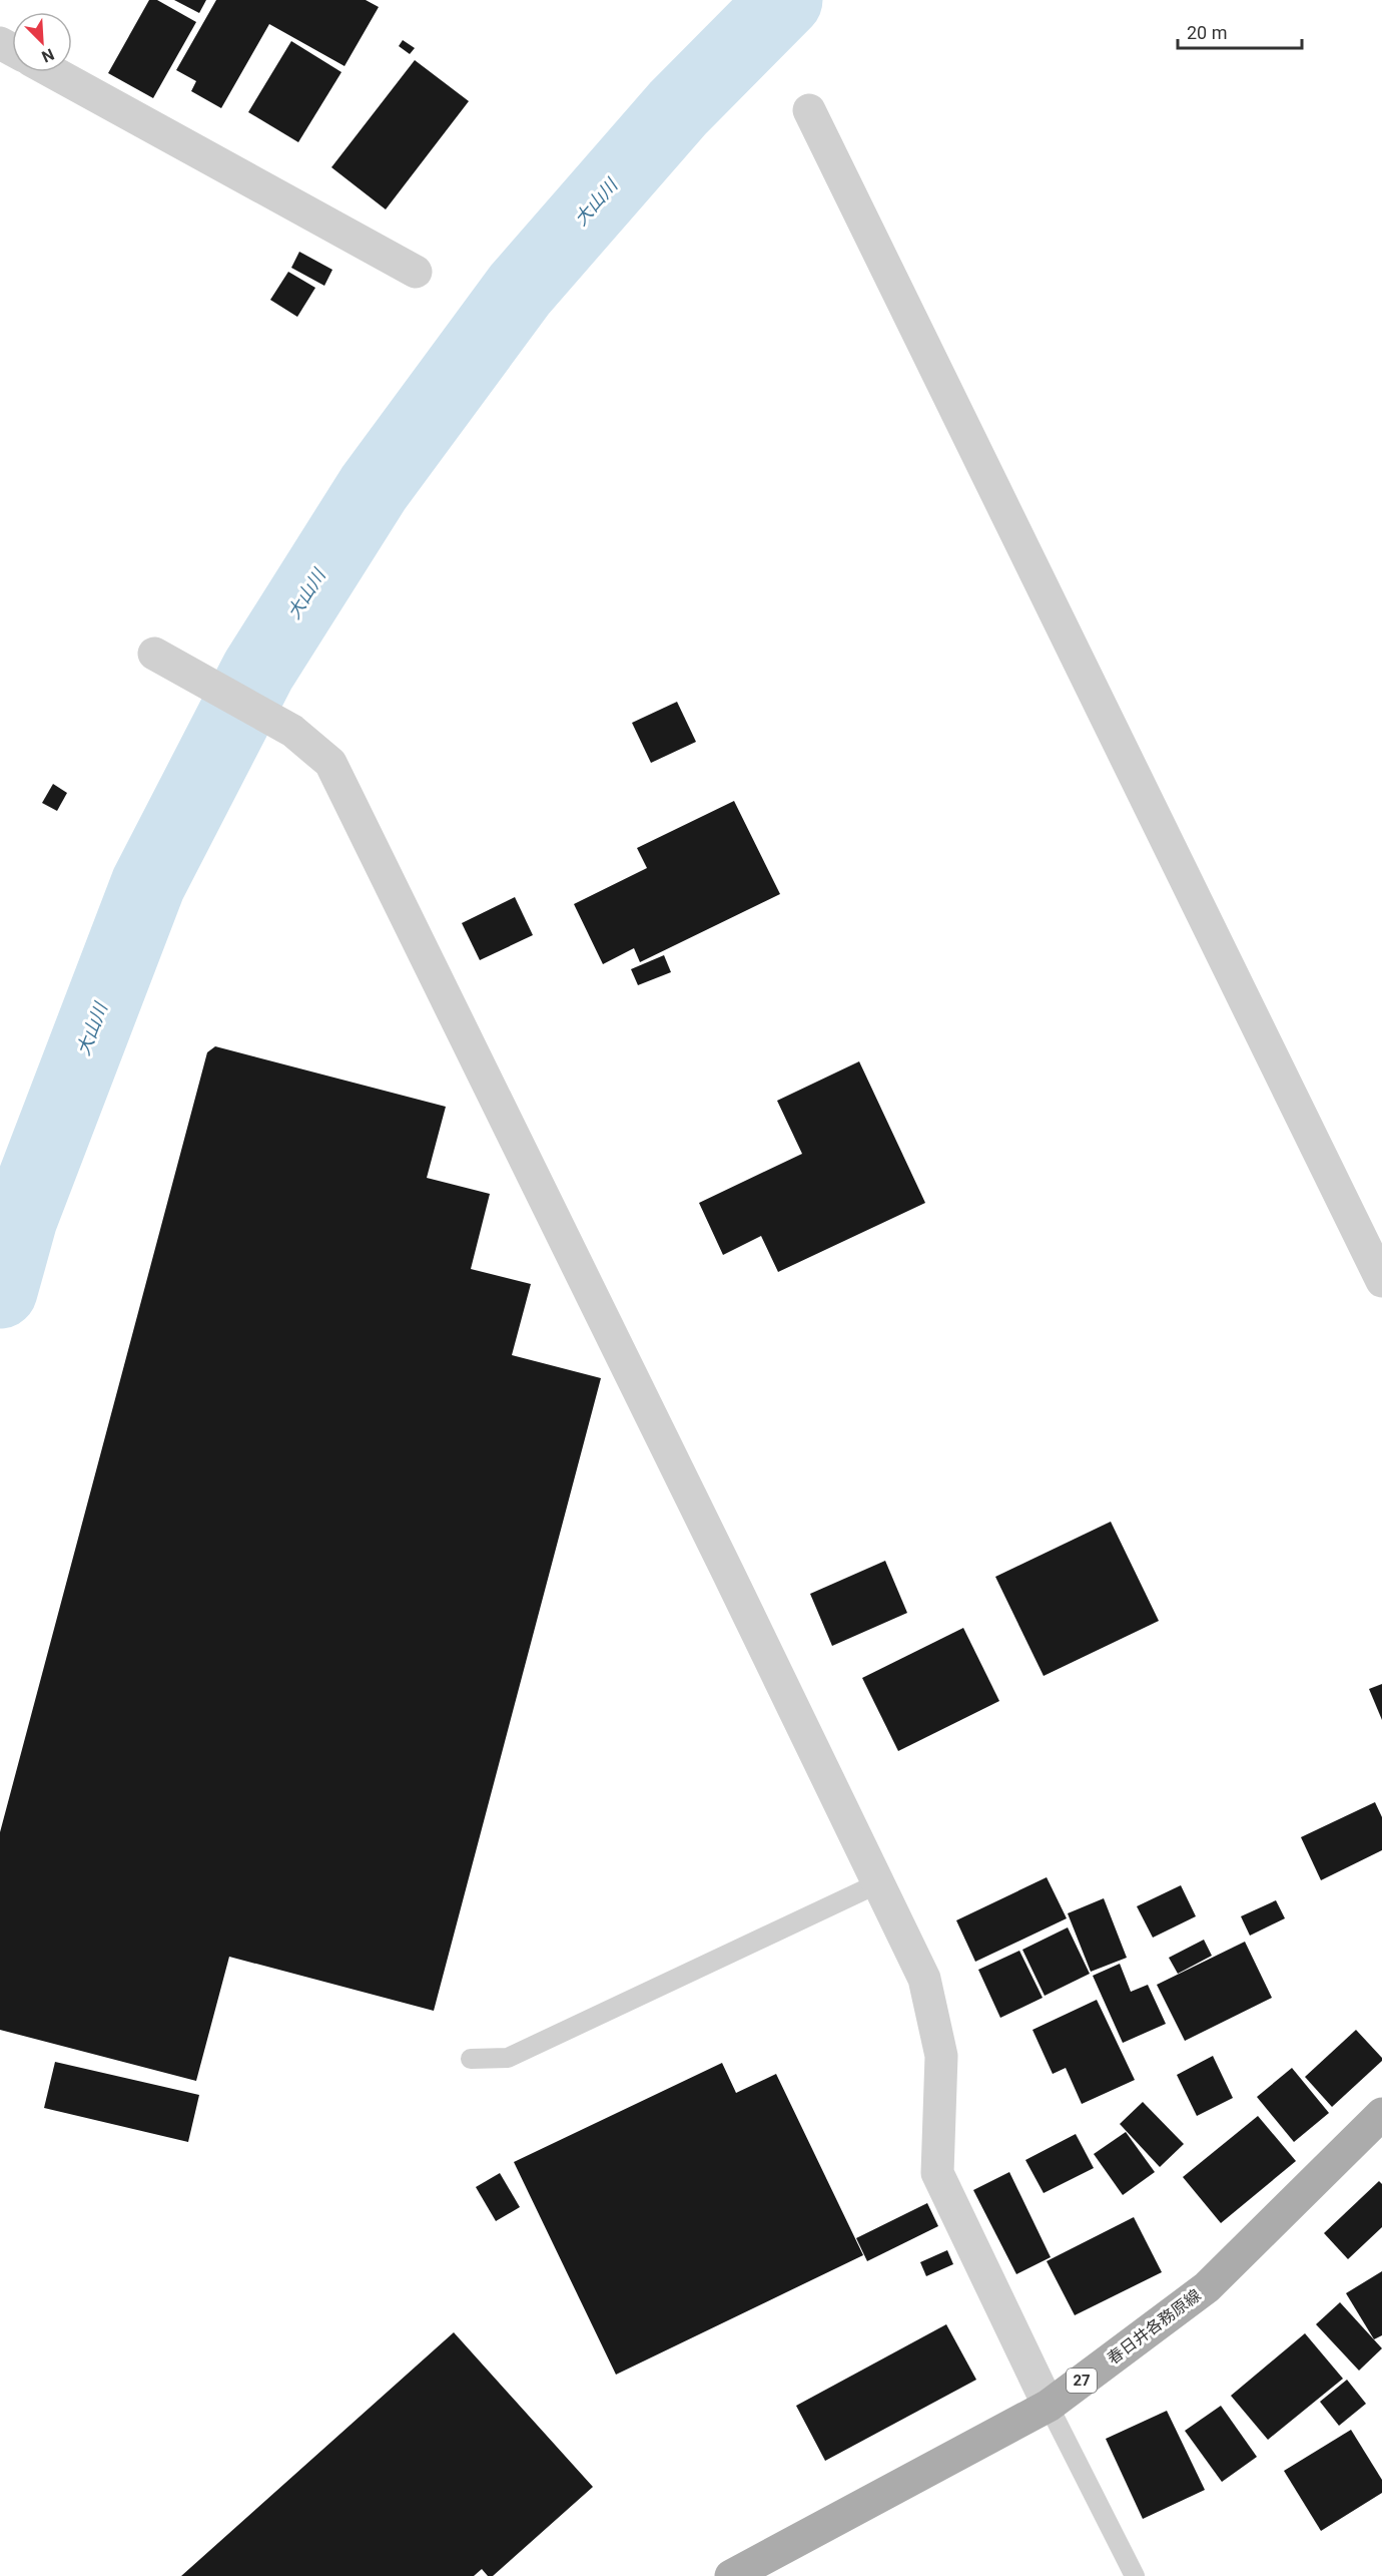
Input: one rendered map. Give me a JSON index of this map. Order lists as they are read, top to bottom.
{
  "streets": {
    "main road": ["春日井各務原線", "27"]
  },
  "water": ["大山川"],
  "scale_bar": "20 m",
  "north": "bottom right"
}
